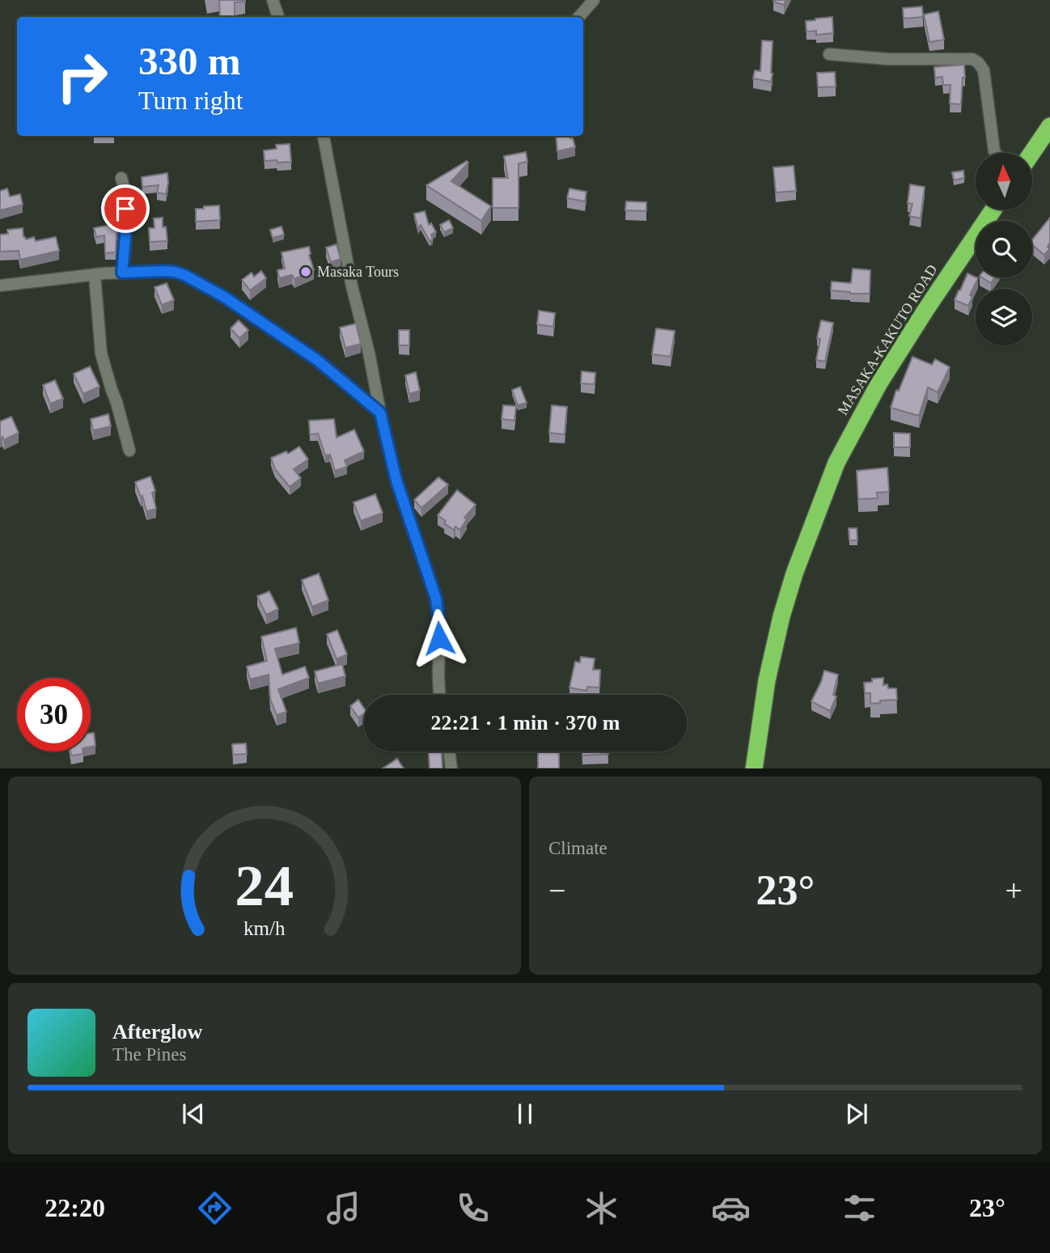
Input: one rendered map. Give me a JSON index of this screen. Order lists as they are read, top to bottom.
{
  "streets": {
    "highway": ["MASAKA-KAKUTO ROAD"]
  },
  "places": ["Masaka Tours"],
  "north": "top",
  "page": {
    "turn": ["330 m", "Turn right"],
    "limit": "30",
    "trip": "22:21 · 1 min · 370 m",
    "tile": "Climate",
    "heat": ["−", "23°", "+"],
    "song": ["Afterglow", "The Pines"],
    "tabs": ["22:20", "23°"],
    "gauge": ["24", "km/h"]
  }
}
